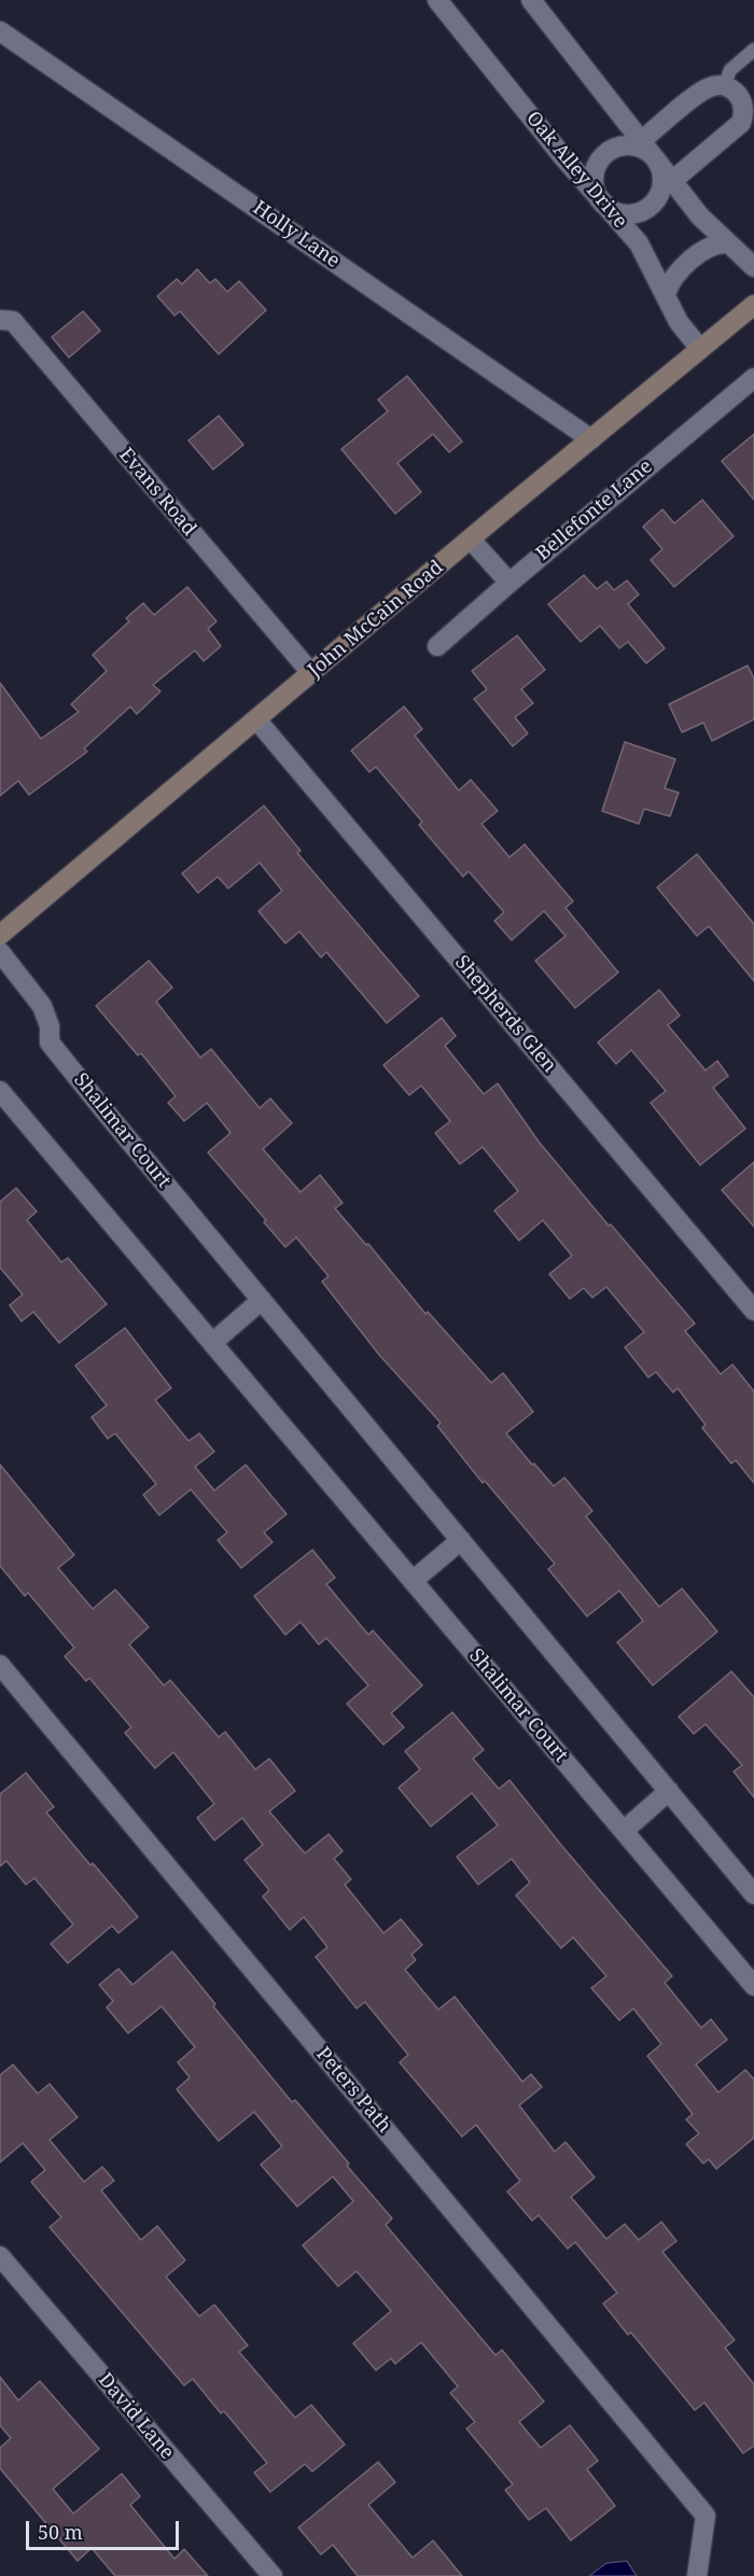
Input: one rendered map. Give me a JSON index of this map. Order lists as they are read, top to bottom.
{
  "streets": {
    "main road": ["John McCain Road"],
    "street": [
      "Oak Alley Drive",
      "Holly Lane",
      "Evans Road",
      "Bellefonte Lane",
      "Shepherds Glen",
      "Shalimar Court",
      "Peters Path",
      "David Lane"
    ]
  },
  "crossings": [
    ["Oak Alley Drive", "John McCain Road"],
    ["Holly Lane", "John McCain Road"],
    ["Evans Road", "John McCain Road"],
    ["John McCain Road", "Shepherds Glen"]
  ],
  "scale_bar": "50 m"
}
